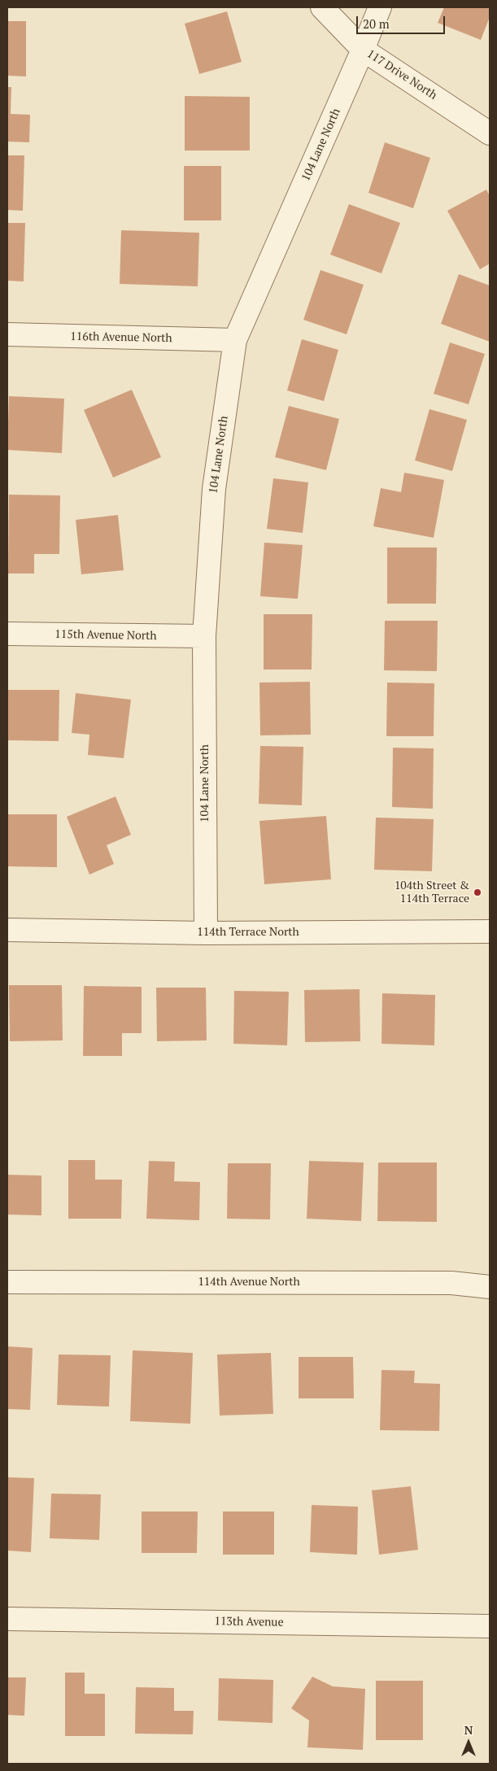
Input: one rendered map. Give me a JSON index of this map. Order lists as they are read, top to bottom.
{
  "streets": {
    "street": [
      "117 Drive North",
      "104 Lane North",
      "116th Avenue North",
      "115th Avenue North",
      "114th Terrace North",
      "114th Avenue North",
      "113th Avenue"
    ]
  },
  "crossings": [
    ["117 Drive North", "104 Lane North"],
    ["104 Lane North", "116th Avenue North"],
    ["104 Lane North", "115th Avenue North"],
    ["104 Lane North", "114th Terrace North"]
  ],
  "places": ["104th Street & 114th Terrace"],
  "scale_bar": "20 m",
  "north": "top"
}
